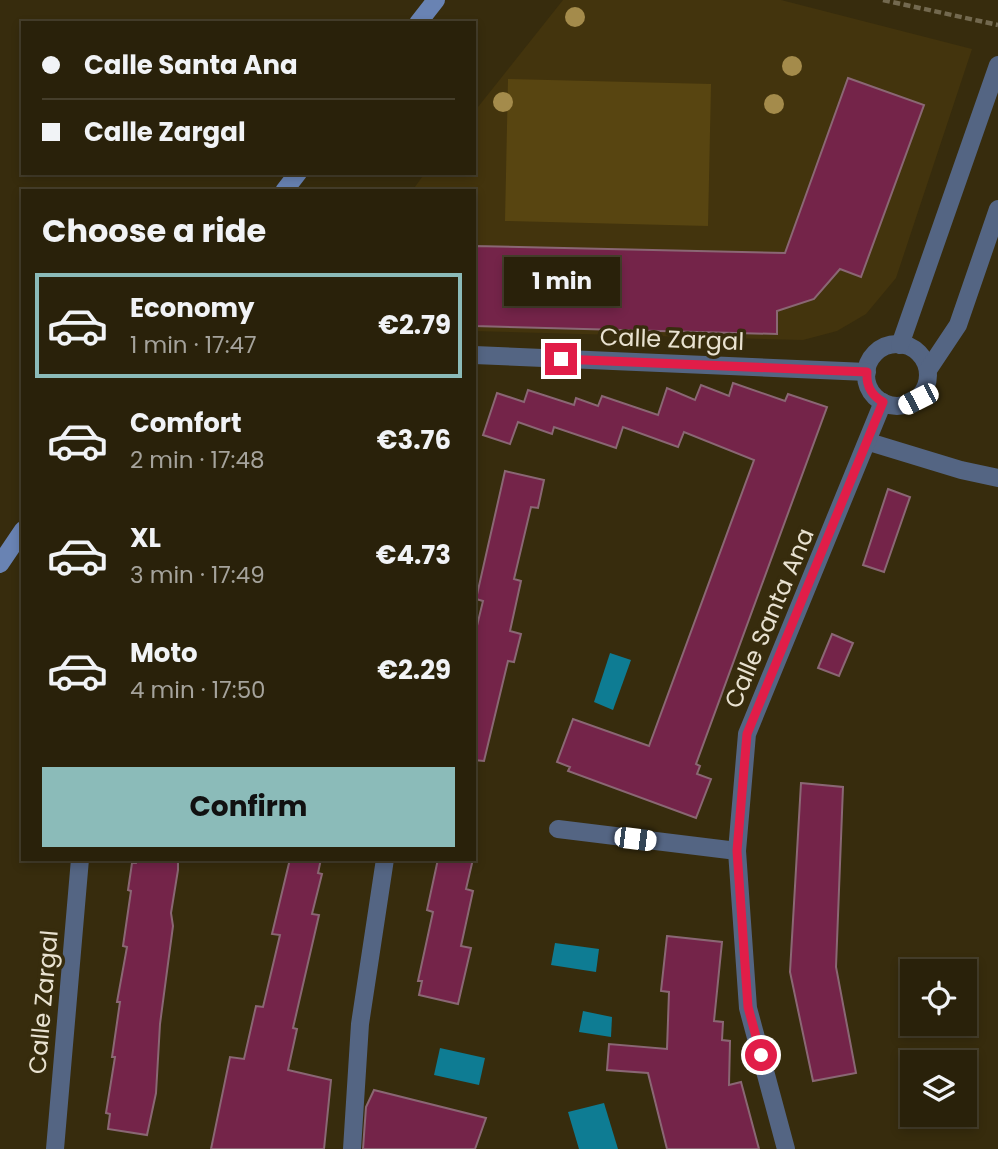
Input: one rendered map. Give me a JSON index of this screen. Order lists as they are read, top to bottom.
{
  "streets": {
    "street": ["Calle Zargal", "Calle Santa Ana"]
  },
  "crossings": [
    ["Calle Zargal", "Calle Santa Ana"]
  ],
  "page": {
    "banner": ["Calle Santa Ana", "Calle Zargal"],
    "heading": "Choose a ride",
    "bubble": "1 min",
    "list": [
      {
        "name": "Economy",
        "note": "1 min · 17:47",
        "value": "€2.79"
      },
      {
        "name": "Comfort",
        "note": "2 min · 17:48",
        "value": "€3.76"
      },
      {
        "name": "XL",
        "note": "3 min · 17:49",
        "value": "€4.73"
      },
      {
        "name": "Moto",
        "note": "4 min · 17:50",
        "value": "€2.29"
      }
    ],
    "buttons": "Confirm"
  }
}
